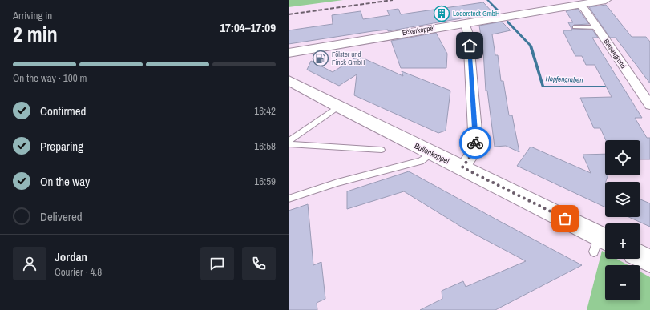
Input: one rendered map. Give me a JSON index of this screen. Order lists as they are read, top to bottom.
{
  "streets": {
    "street": ["Eckerkoppel", "Binsengrund", "Bullenkoppel"]
  },
  "crossings": [
    ["Eckerkoppel", "Binsengrund"]
  ],
  "water": ["Hopfengraben"],
  "places": {
    "building": ["Loderstedt GmbH"],
    "fuel station": ["Fölster und Finck GmbH"]
  },
  "page": {
    "heading": ["2 min", "Arriving in", "17:04–17:09"],
    "panel": ["Jordan", "Courier · 4.8"],
    "bar": "On the way · 100 m",
    "list": [
      ["Confirmed", "16:42"],
      ["Preparing", "16:58"],
      ["On the way", "16:59"],
      "Delivered"
    ],
    "map_buttons": ["+", "−"]
  }
}
